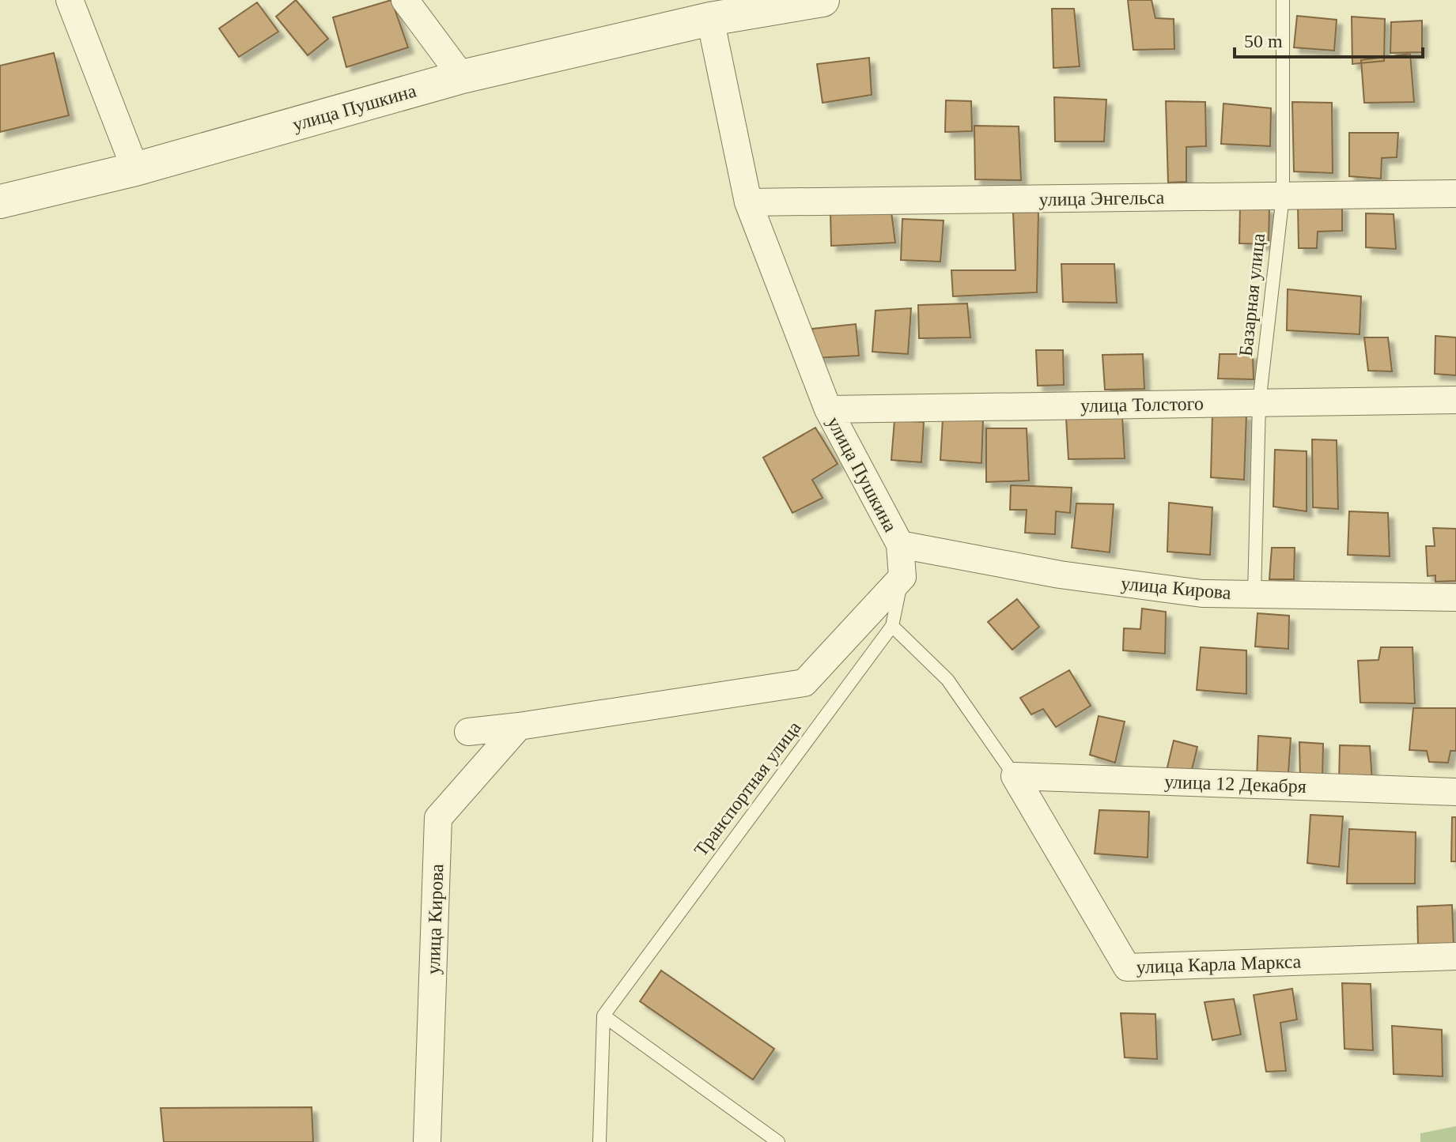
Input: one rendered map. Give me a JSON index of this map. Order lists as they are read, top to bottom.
{
  "streets": {
    "street": [
      "улица Пушкина",
      "улица Энгельса",
      "улица Толстого",
      "улица Кирова",
      "улица 12 Декабря",
      "улица Карла Маркса"
    ],
    "lane": ["Базарная улица", "Транспортная улица"]
  },
  "crossings": [
    ["улица Пушкина", "улица Энгельса"],
    ["улица Пушкина", "улица Толстого"],
    ["улица Пушкина", "улица Кирова"],
    ["улица Пушкина", "Транспортная улица"],
    ["улица Энгельса", "Базарная улица"],
    ["Базарная улица", "улица Толстого"],
    ["Базарная улица", "улица Кирова"],
    ["улица 12 Декабря", "улица Карла Маркса"]
  ],
  "scale_bar": "50 m"
}
